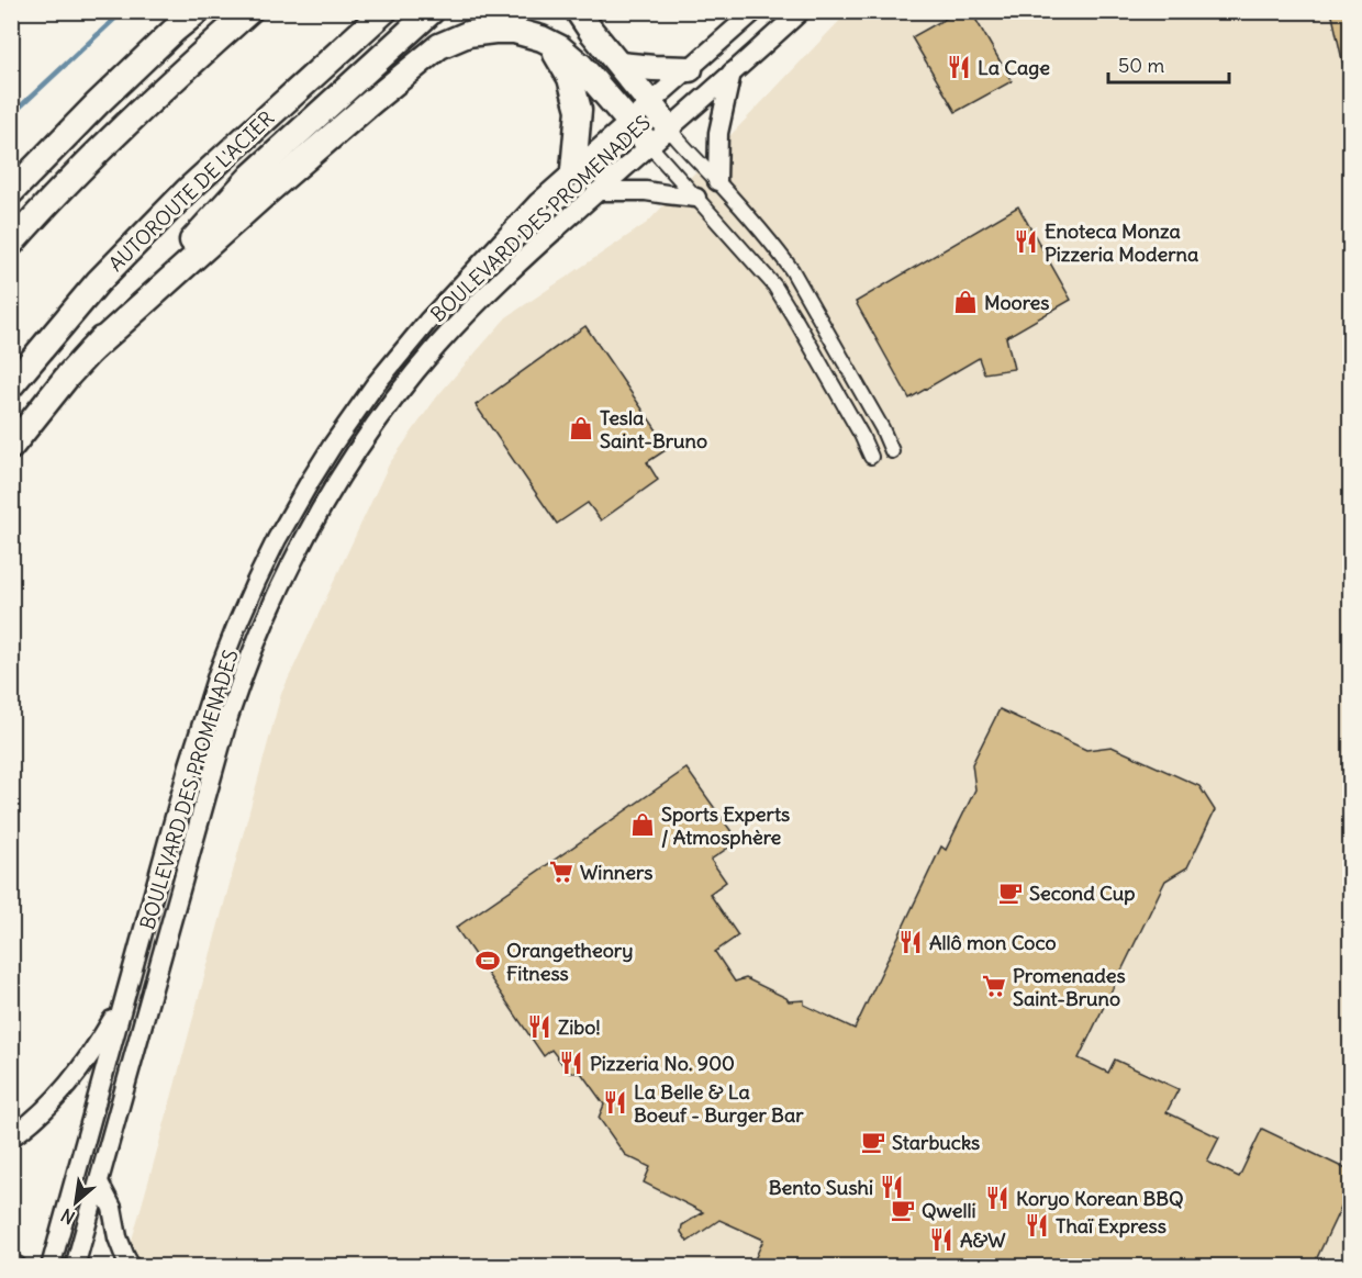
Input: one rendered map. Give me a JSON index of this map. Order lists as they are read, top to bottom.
{
  "streets": {
    "highway": ["AUTOROUTE DE L'ACIER"],
    "street": ["BOULEVARD DES PROMENADES"]
  },
  "places": {
    "restaurant": [
      "La Cage",
      "Enoteca Monza Pizzeria Moderna",
      "Allô mon Coco",
      "Zibo!",
      "Pizzeria No. 900",
      "La Belle & La Boeuf - Burger Bar",
      "Bento Sushi",
      "Koryo Korean BBQ",
      "Thaï Express",
      "A&W"
    ],
    "shop": ["Moores", "Tesla Saint-Bruno", "Sports Experts / Atmosphère"],
    "supermarket": ["Winners", "Promenades Saint-Bruno"],
    "cafe": ["Second Cup", "Starbucks", "Qwelli"],
    "sports": ["Orangetheory Fitness"]
  },
  "scale_bar": "50 m",
  "north": "bottom left"
}
